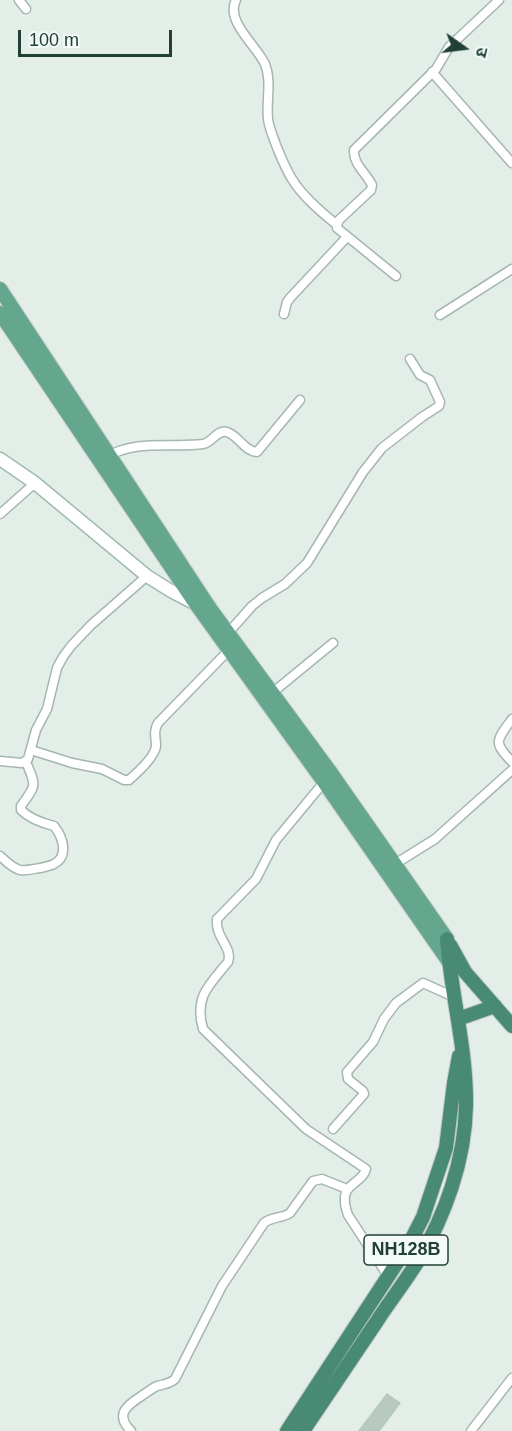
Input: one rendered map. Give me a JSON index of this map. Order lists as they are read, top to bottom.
{
  "streets": {
    "highway": ["NH128B"]
  },
  "scale_bar": "100 m",
  "north": "right"
}
